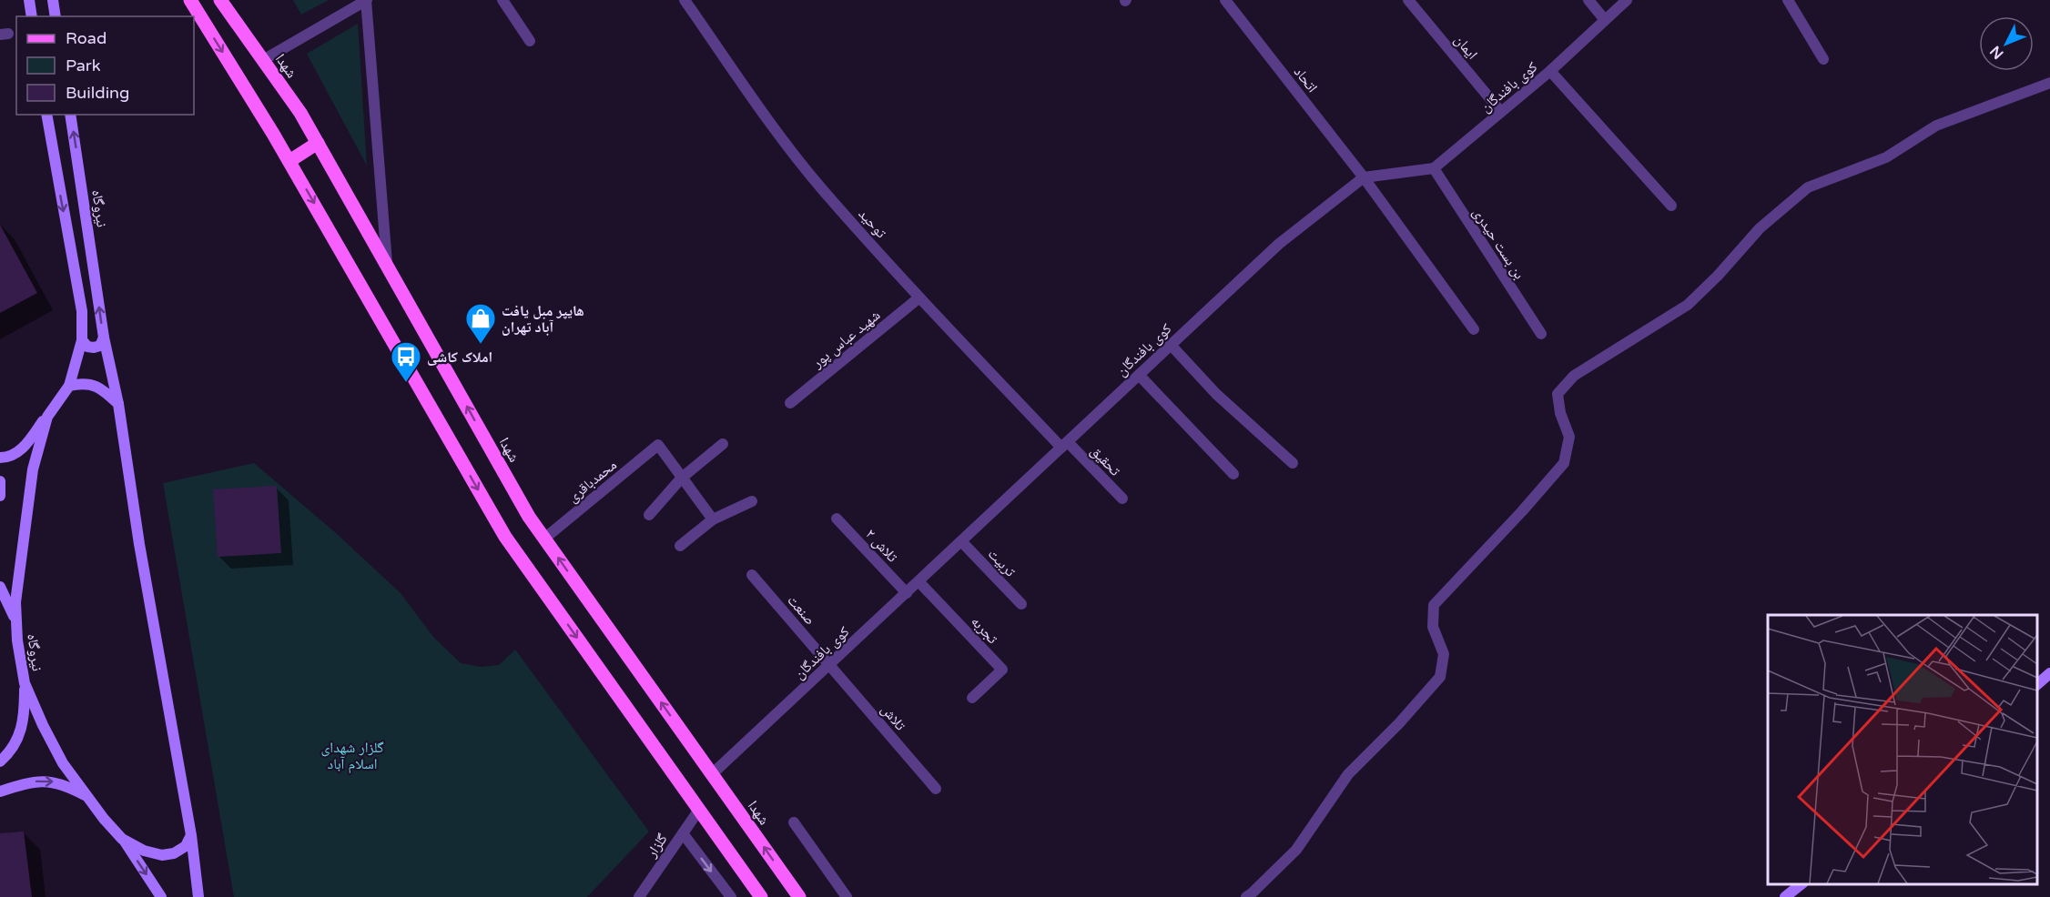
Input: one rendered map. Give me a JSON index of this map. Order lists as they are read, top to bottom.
{
  "streets": {
    "main road": ["شهدا", "نیروگاه"],
    "street": [
      "ایمان",
      "اتحاد",
      "کوی بافندگان",
      "توحید",
      "بن بست حیدری",
      "شهید عباس پور",
      "تحقیق",
      "محمدباقری",
      "تلاش ۲",
      "تربیت",
      "صنعت",
      "تجربه",
      "تلاش",
      "گلزار"
    ]
  },
  "crossings": [
    ["ایمان", "کوی بافندگان"],
    ["شهدا", "کوی بافندگان"],
    ["شهدا", "محمدباقری"],
    ["اتحاد", "کوی بافندگان"],
    ["کوی بافندگان", "توحید"],
    ["کوی بافندگان", "بن بست حیدری"],
    ["کوی بافندگان", "تحقیق"],
    ["کوی بافندگان", "تلاش ۲"],
    ["کوی بافندگان", "تربیت"],
    ["کوی بافندگان", "صنعت"],
    ["کوی بافندگان", "تجربه"],
    ["کوی بافندگان", "تلاش"],
    ["توحید", "شهید عباس پور"],
    ["توحید", "تحقیق"],
    ["صنعت", "تلاش"]
  ],
  "parks": ["گلزار شهدای اسلام آباد"],
  "places": {
    "shop": ["هایپر مبل یافت آباد تهران"],
    "bus stop": ["املاک کاشی"]
  },
  "legend": ["Road", "Park", "Building"],
  "north": "bottom left"
}
